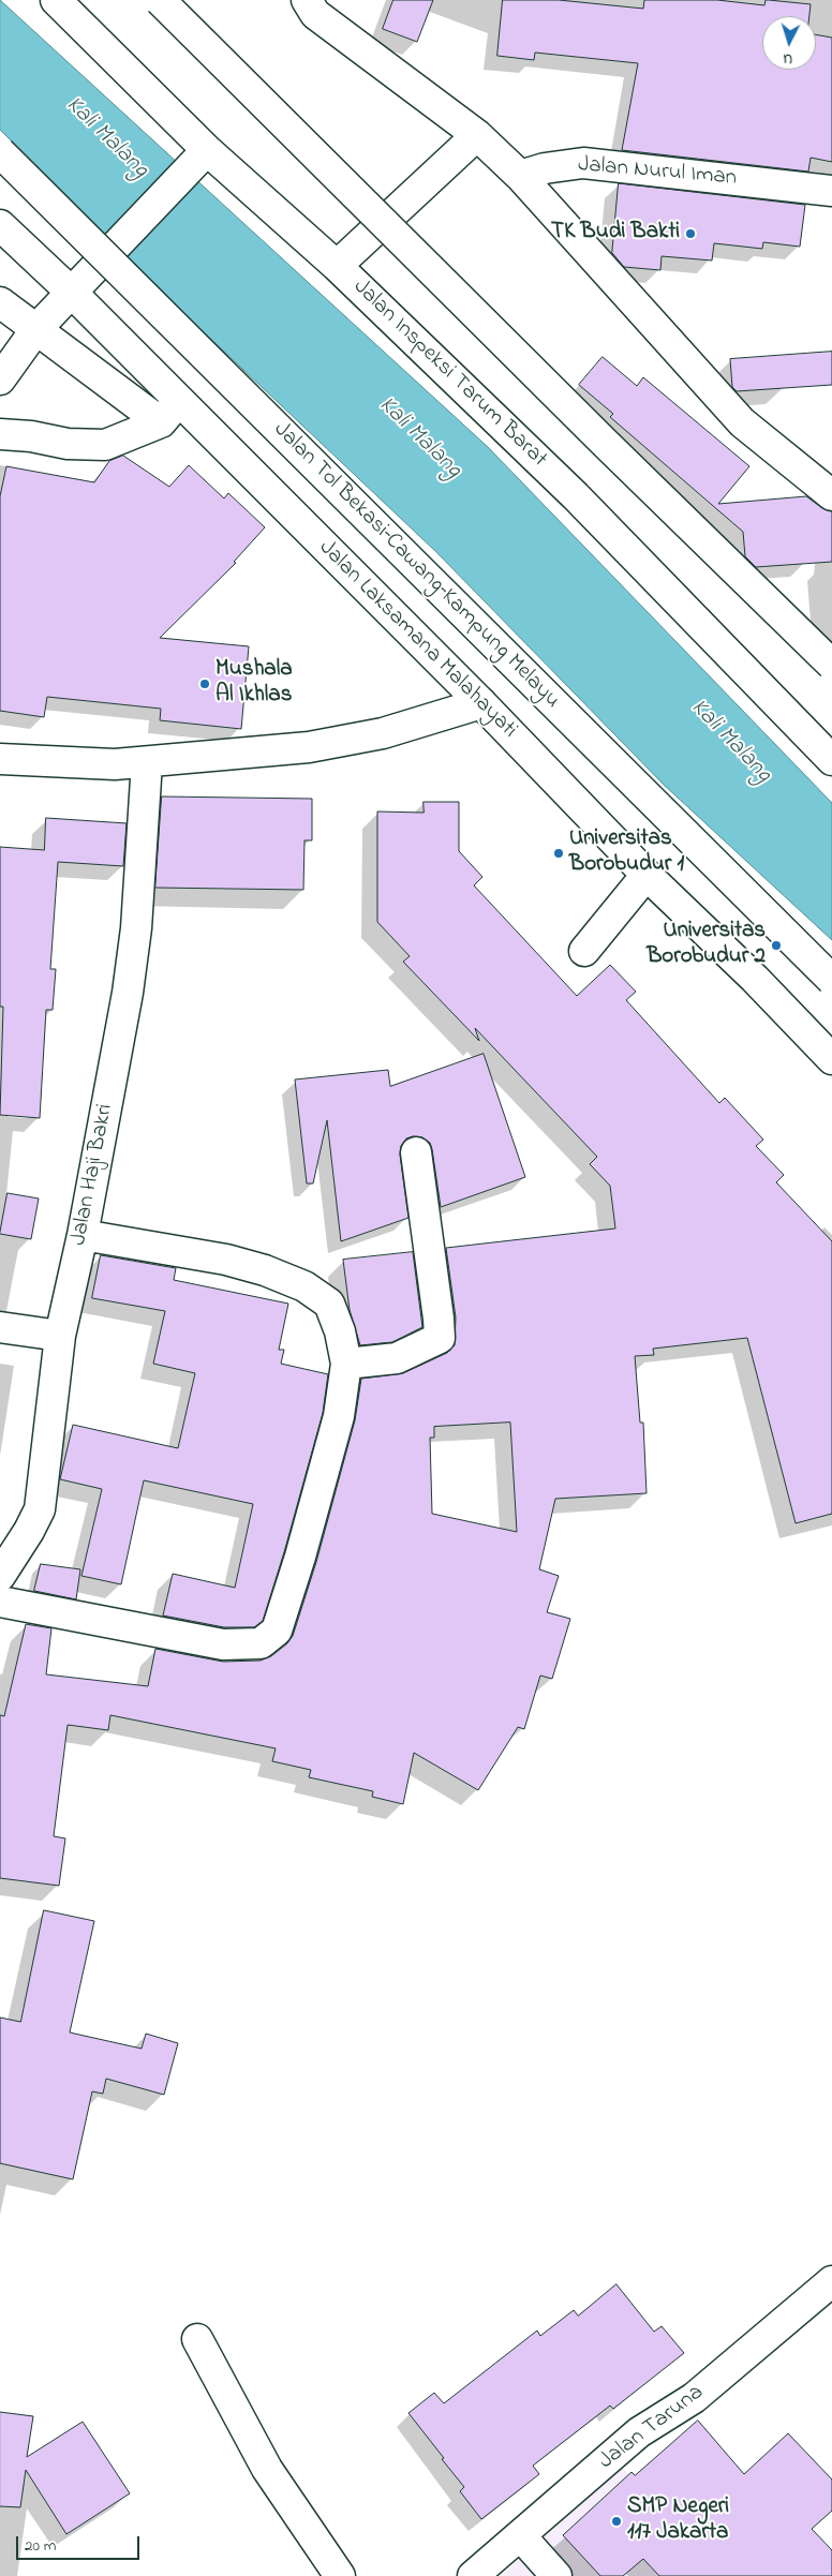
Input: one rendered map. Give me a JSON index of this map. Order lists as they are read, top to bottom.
{
  "streets": {
    "main road": [
      "Jalan Nurul Iman",
      "Jalan Inspeksi Tarum Barat",
      "Jalan Tol Bekasi–Cawang–Kampung Melayu",
      "Jalan Laksamana Malahayati",
      "Jalan Haji Bakri",
      "Jalan Taruna"
    ]
  },
  "water": ["Kali Malang"],
  "places": [
    "TK Budi Bakti",
    "Mushala Al Ikhlas",
    "Universitas Borobudur 1",
    "Universitas Borobudur 2",
    "SMP Negeri 117 Jakarta"
  ],
  "scale_bar": "20 m",
  "north": "bottom"
}
